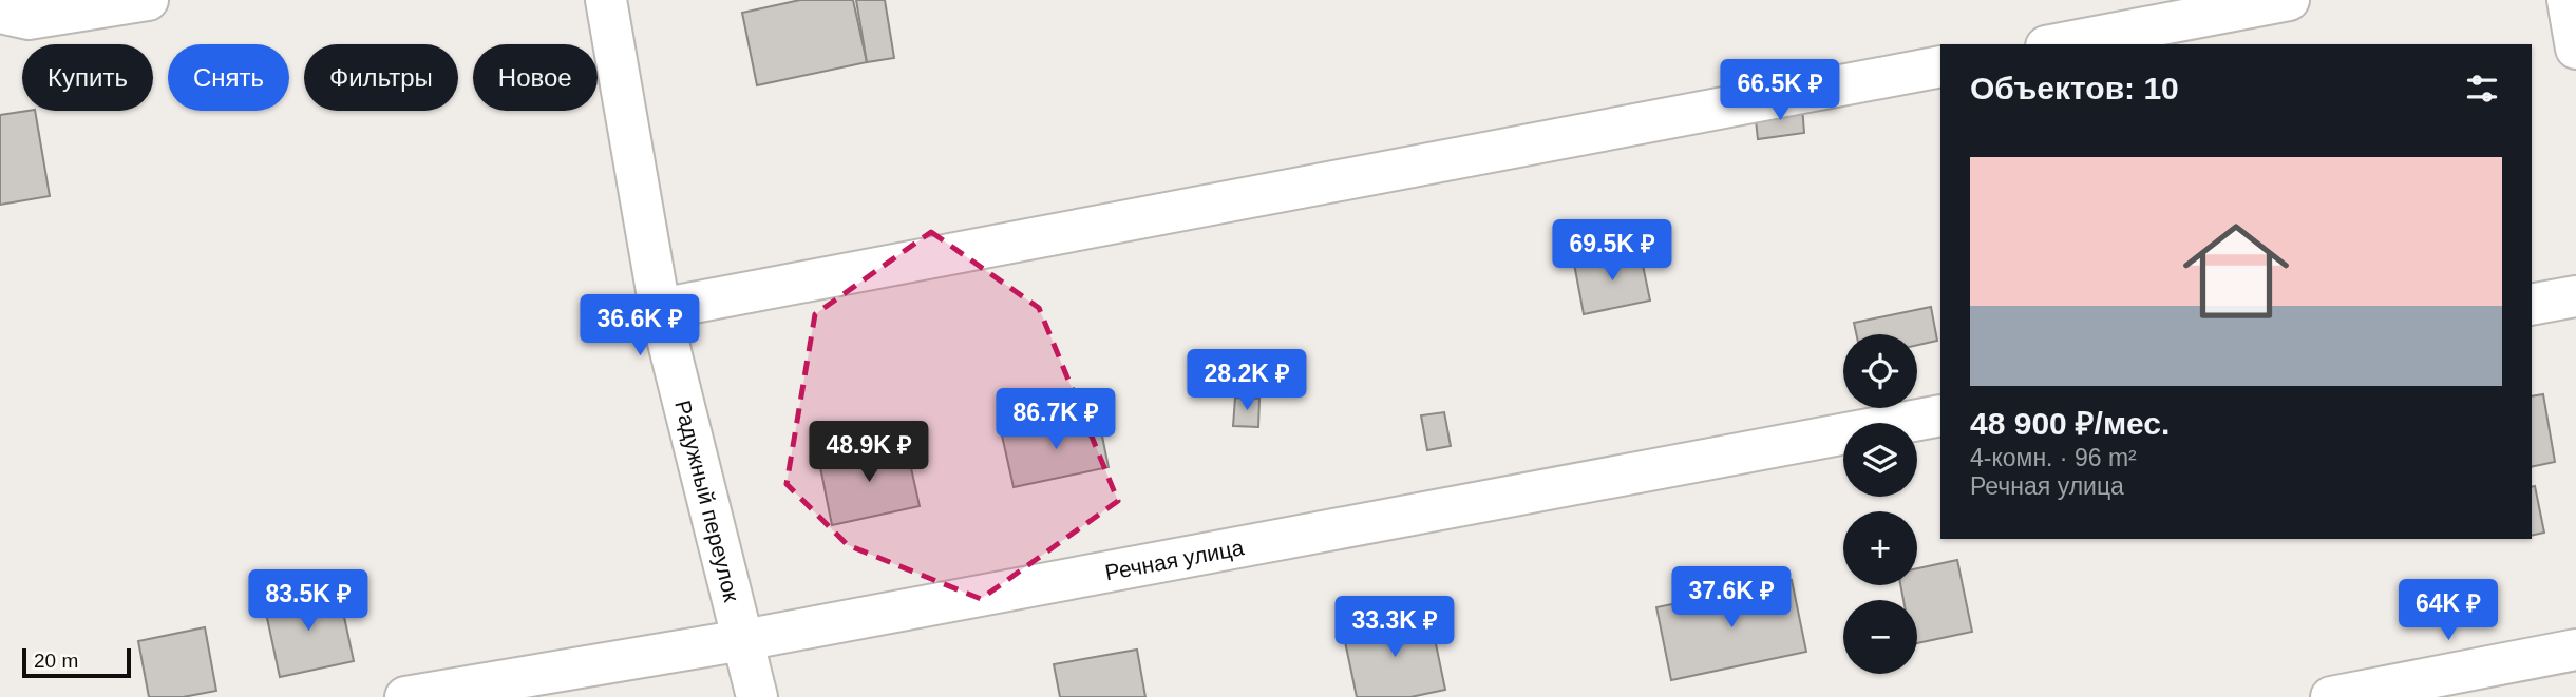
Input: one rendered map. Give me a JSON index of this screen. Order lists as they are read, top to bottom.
{
  "streets": {
    "street": ["Радужный переулок", "Речная улица"]
  },
  "crossings": [
    ["Радужный переулок", "Речная улица"]
  ],
  "scale_bar": "20 m",
  "page": {
    "chip": [
      "Купить",
      "Снять",
      "Фильтры",
      "Новое"
    ],
    "heading": "Объектов: 10",
    "price": [
      "66.5K ₽",
      "69.5K ₽",
      "36.6K ₽",
      "28.2K ₽",
      "86.7K ₽",
      "48.9K ₽",
      "37.6K ₽",
      "83.5K ₽",
      "64K ₽",
      "33.3K ₽"
    ],
    "list": [
      {
        "name": "48 900 ₽/мес.",
        "note": "4-комн. · 96 m² · Речная улица"
      }
    ],
    "map_buttons": ["+", "−"],
    "scale": "20 m"
  }
}
